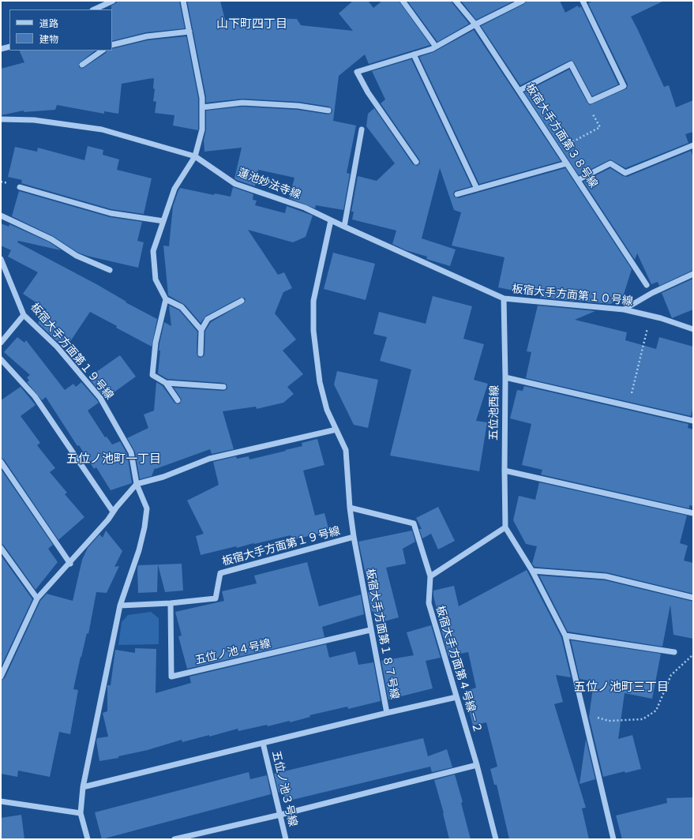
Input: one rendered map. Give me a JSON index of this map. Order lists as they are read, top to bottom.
{
  "streets": {
    "street": [
      "板宿大手方面第３８号線",
      "蓮池妙法寺線",
      "板宿大手方面第１０号線",
      "板宿大手方面第１９号線",
      "五位池西線",
      "板宿大手方面第１８７号線",
      "五位ノ池４号線",
      "板宿大手方面第４号線－２",
      "五位ノ池３号線"
    ]
  },
  "crossings": [
    ["蓮池妙法寺線", "板宿大手方面第１０号線"],
    ["蓮池妙法寺線", "五位池西線"],
    ["板宿大手方面第１０号線", "五位池西線"],
    ["板宿大手方面第１９号線", "板宿大手方面第１８７号線"],
    ["板宿大手方面第１９号線", "五位ノ池４号線"],
    ["板宿大手方面第１８７号線", "五位ノ池４号線"],
    ["板宿大手方面第１８７号線", "板宿大手方面第４号線－２"]
  ],
  "districts": ["山下町四丁目", "五位ノ池町一丁目", "五位ノ池町三丁目"],
  "legend": ["道路", "建物"]
}
